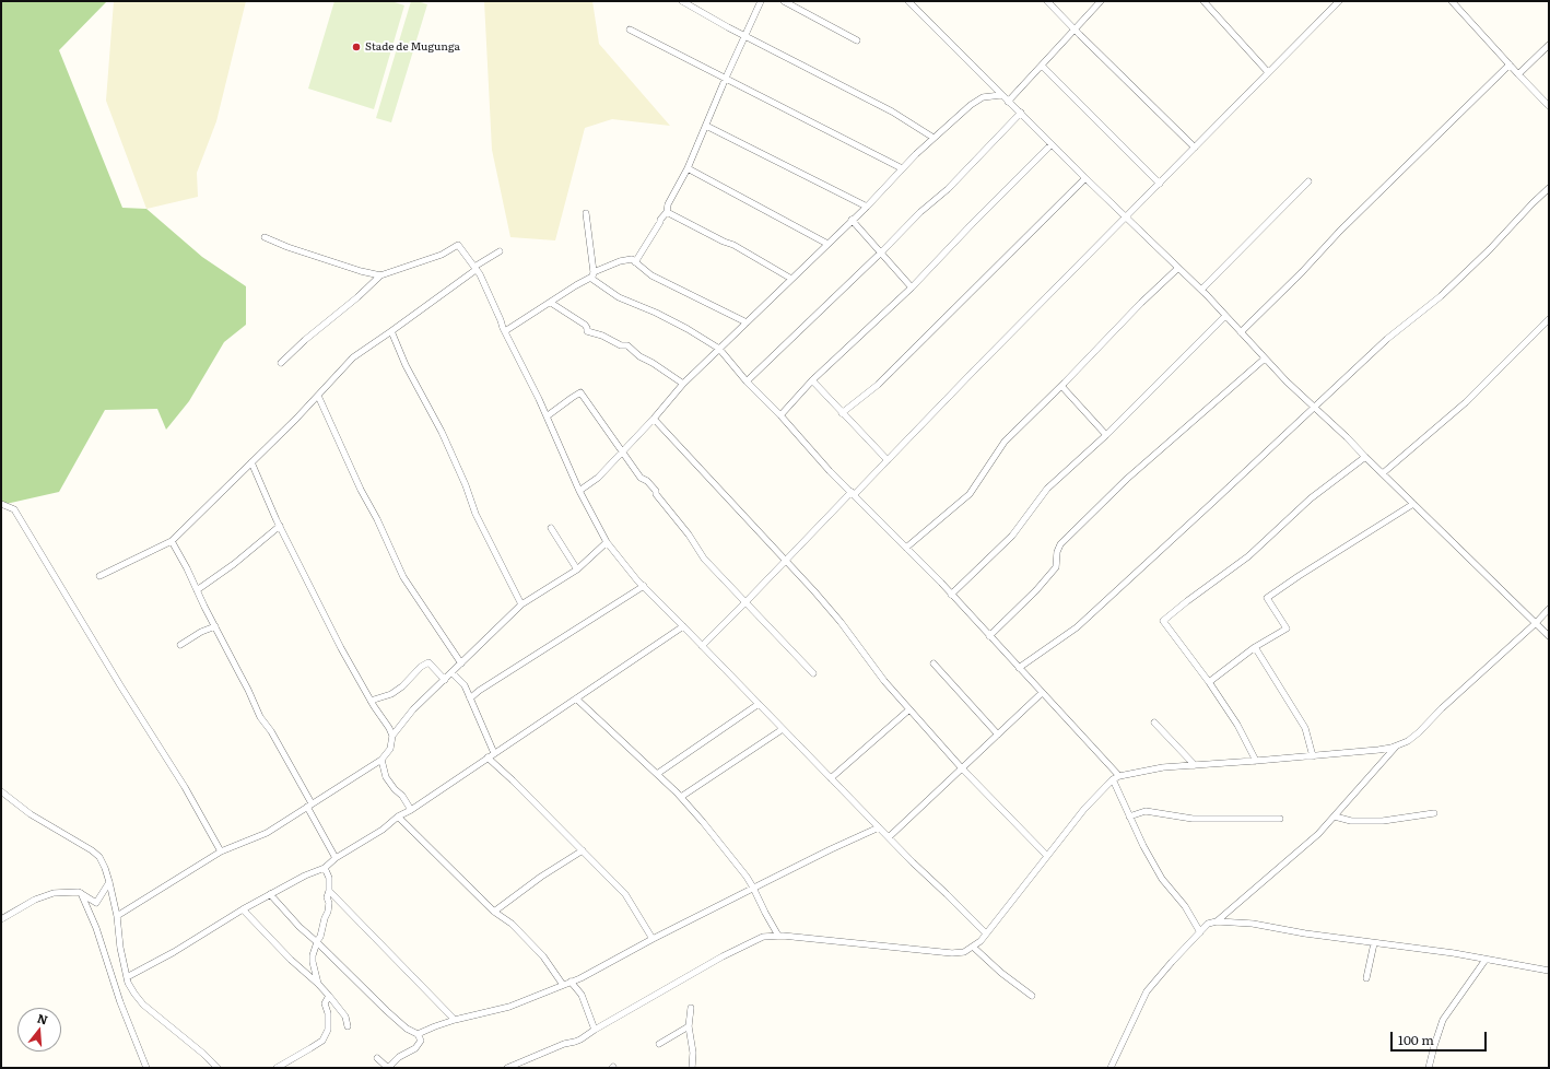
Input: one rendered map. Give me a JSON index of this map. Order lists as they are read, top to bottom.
{
  "places": ["Stade de Mugunga"],
  "scale_bar": "100 m",
  "north": "top"
}
